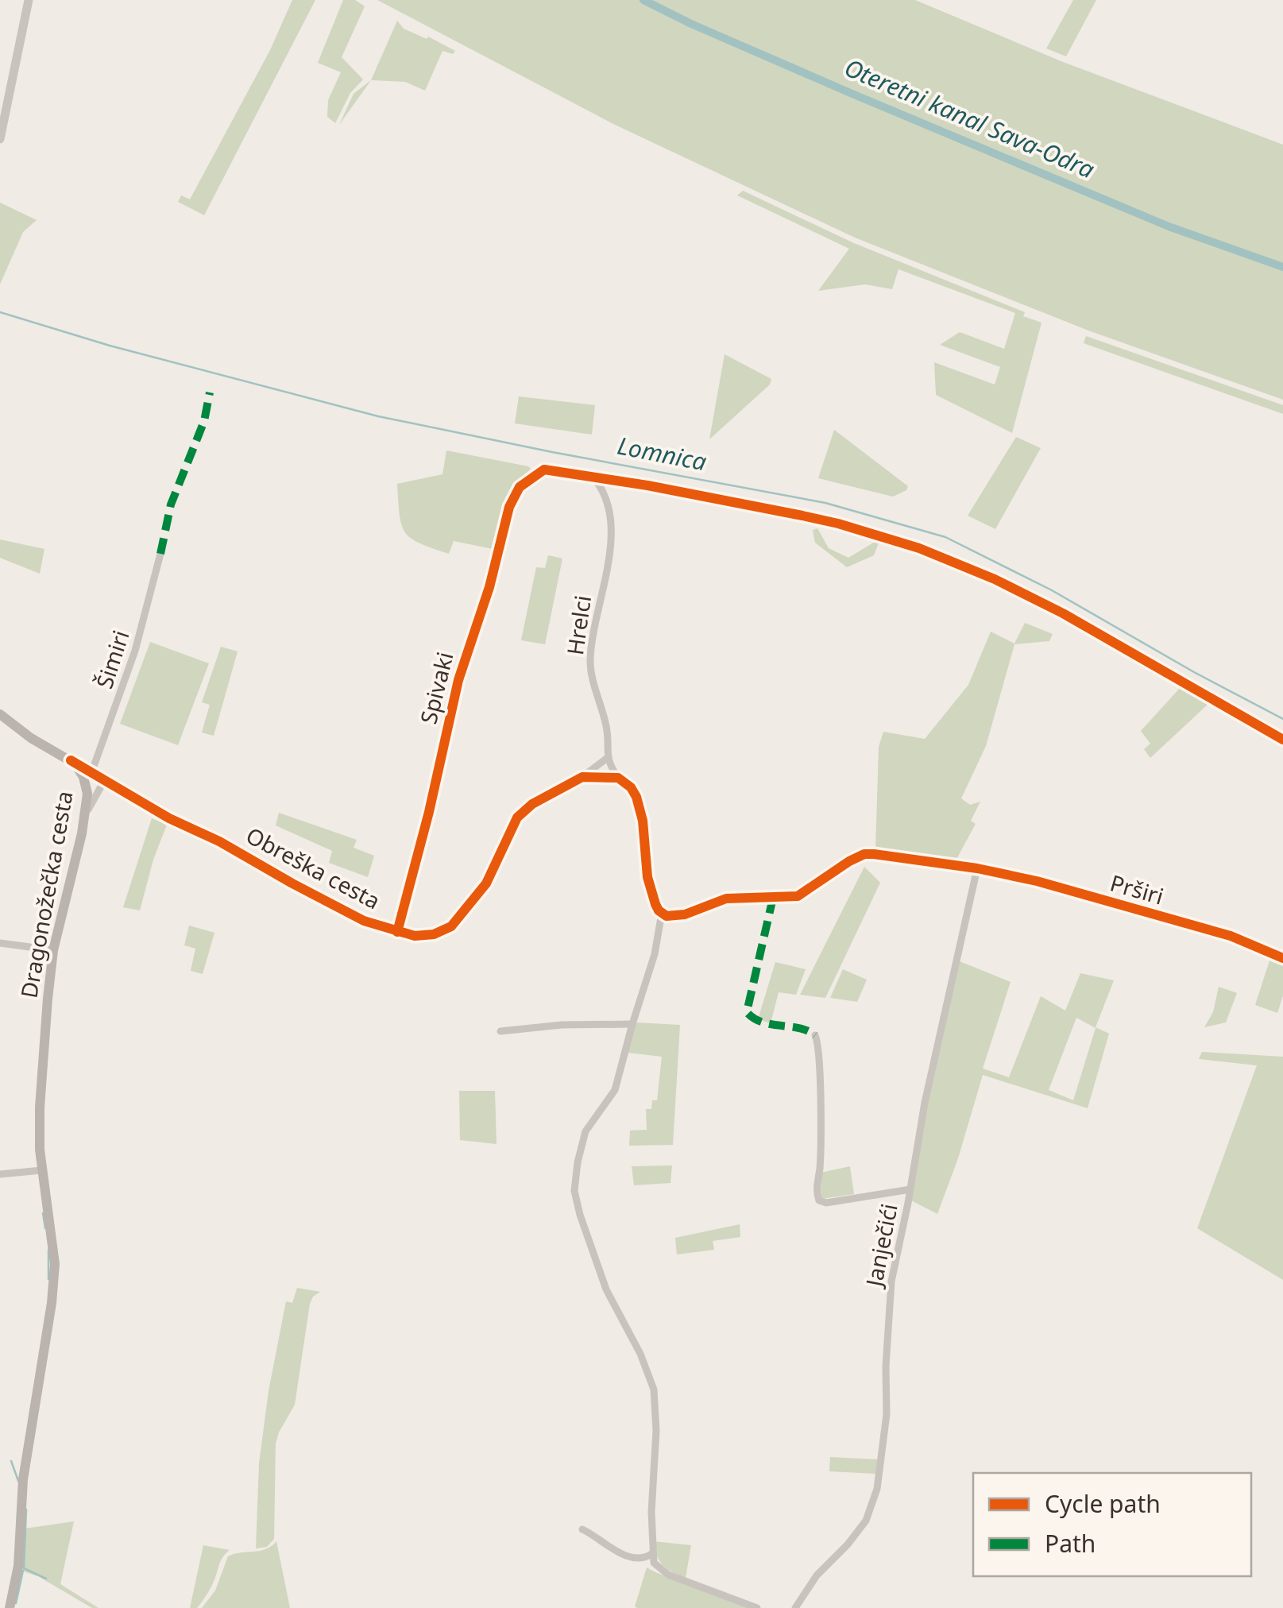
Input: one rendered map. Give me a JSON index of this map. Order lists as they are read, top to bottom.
{
  "streets": {
    "main road": ["Obreška cesta", "Dragonožečka cesta"],
    "street": [
      "Hrelci",
      "Šimiri",
      "Spivaki",
      "Prširi",
      "Janječići"
    ]
  },
  "crossings": [
    ["Hrelci", "Spivaki"],
    ["Hrelci", "Obreška cesta"],
    ["Šimiri", "Obreška cesta"],
    ["Spivaki", "Obreška cesta"],
    ["Obreška cesta", "Dragonožečka cesta"],
    ["Prširi", "Janječići"]
  ],
  "water": ["Oteretni kanal Sava-Odra", "Lomnica"],
  "legend": ["Cycle path", "Path"]
}
